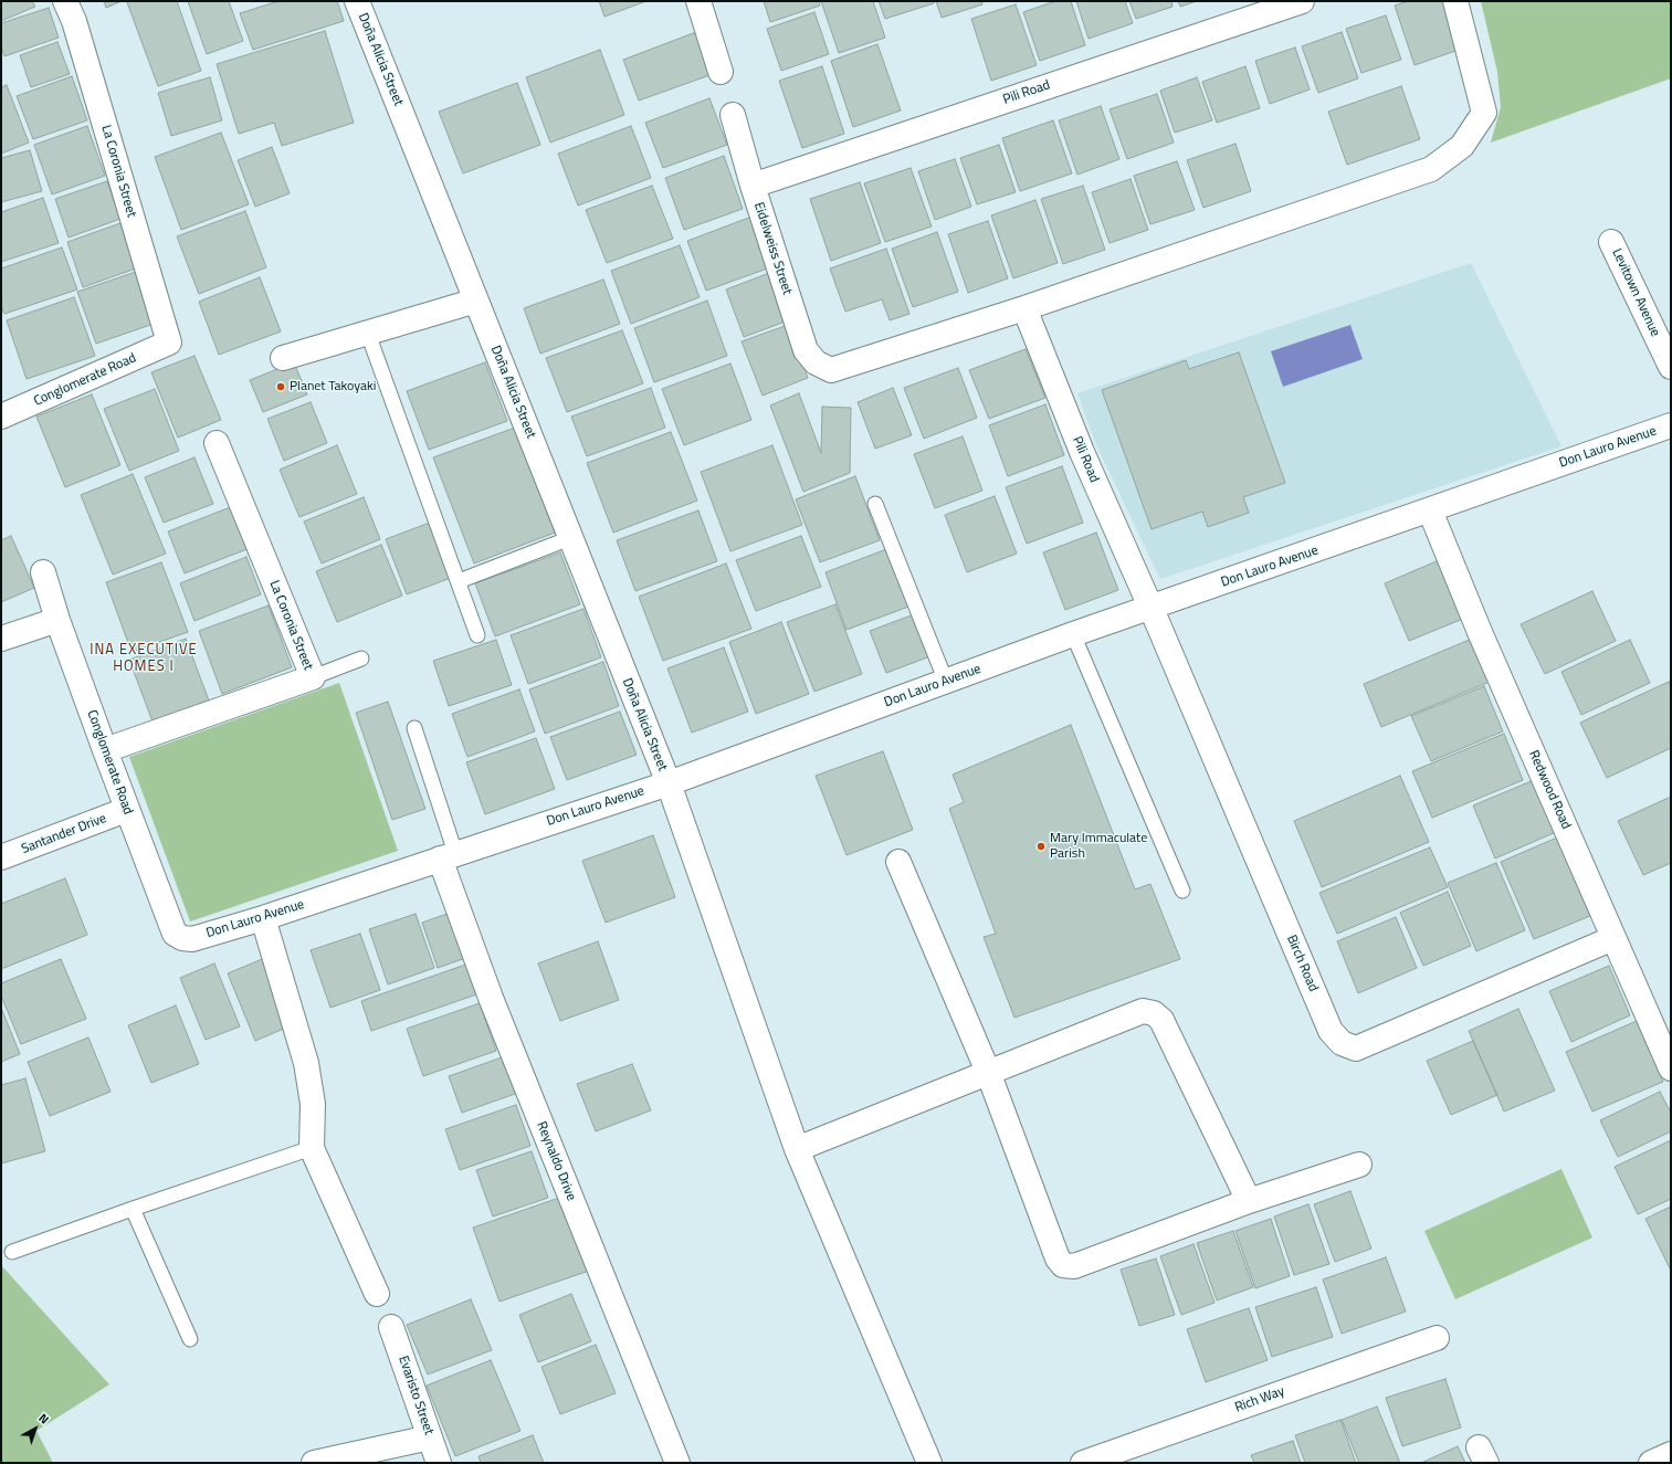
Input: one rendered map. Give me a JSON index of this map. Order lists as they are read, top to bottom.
{
  "streets": {
    "street": [
      "Doña Alicia Street",
      "Pili Road",
      "La Coronia Street",
      "Eidelweiss Street",
      "Levitown Avenue",
      "Conglomerate Road",
      "Don Lauro Avenue",
      "Redwood Road",
      "Santander Drive",
      "Birch Road",
      "Reynaldo Drive",
      "Evaristo Street",
      "Rich Way"
    ]
  },
  "crossings": [
    ["Doña Alicia Street", "Don Lauro Avenue"],
    ["Pili Road", "Eidelweiss Street"],
    ["Pili Road", "Don Lauro Avenue"],
    ["Pili Road", "Birch Road"],
    ["La Coronia Street", "Conglomerate Road"],
    ["Conglomerate Road", "Don Lauro Avenue"],
    ["Conglomerate Road", "Santander Drive"],
    ["Don Lauro Avenue", "Redwood Road"],
    ["Don Lauro Avenue", "Birch Road"],
    ["Don Lauro Avenue", "Reynaldo Drive"],
    ["Redwood Road", "Birch Road"]
  ],
  "districts": ["INA EXECUTIVE HOMES I"],
  "places": ["Planet Takoyaki", "Mary Immaculate Parish"],
  "north": "top right"
}
